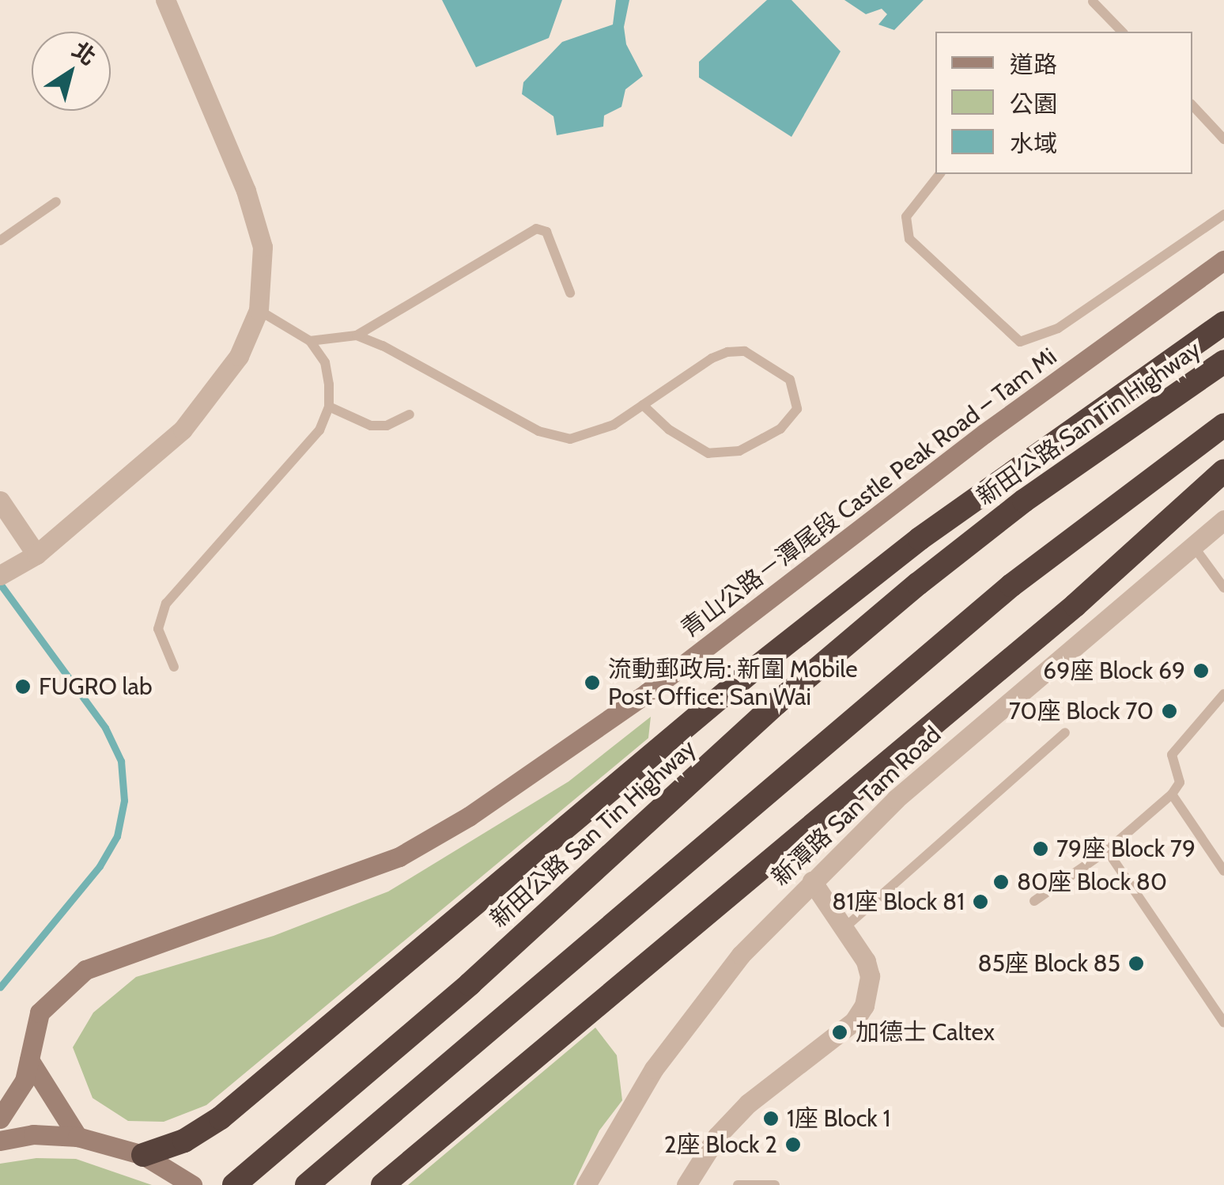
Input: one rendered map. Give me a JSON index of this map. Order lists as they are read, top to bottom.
{
  "streets": {
    "highway": ["新田公路 San Tin Highway"],
    "main road": ["青山公路－潭尾段 Castle Peak Road – Tam Mi"],
    "street": ["新潭路 San Tam Road"]
  },
  "places": [
    "69座 Block 69",
    "流動郵政局: 新圍 Mobile Post Office: San Wai",
    "FUGRO lab",
    "70座 Block 70",
    "79座 Block 79",
    "80座 Block 80",
    "81座 Block 81",
    "85座 Block 85",
    "加德士 Caltex",
    "1座 Block 1",
    "2座 Block 2"
  ],
  "legend": ["道路", "公園", "水域"],
  "north": "top right"
}
